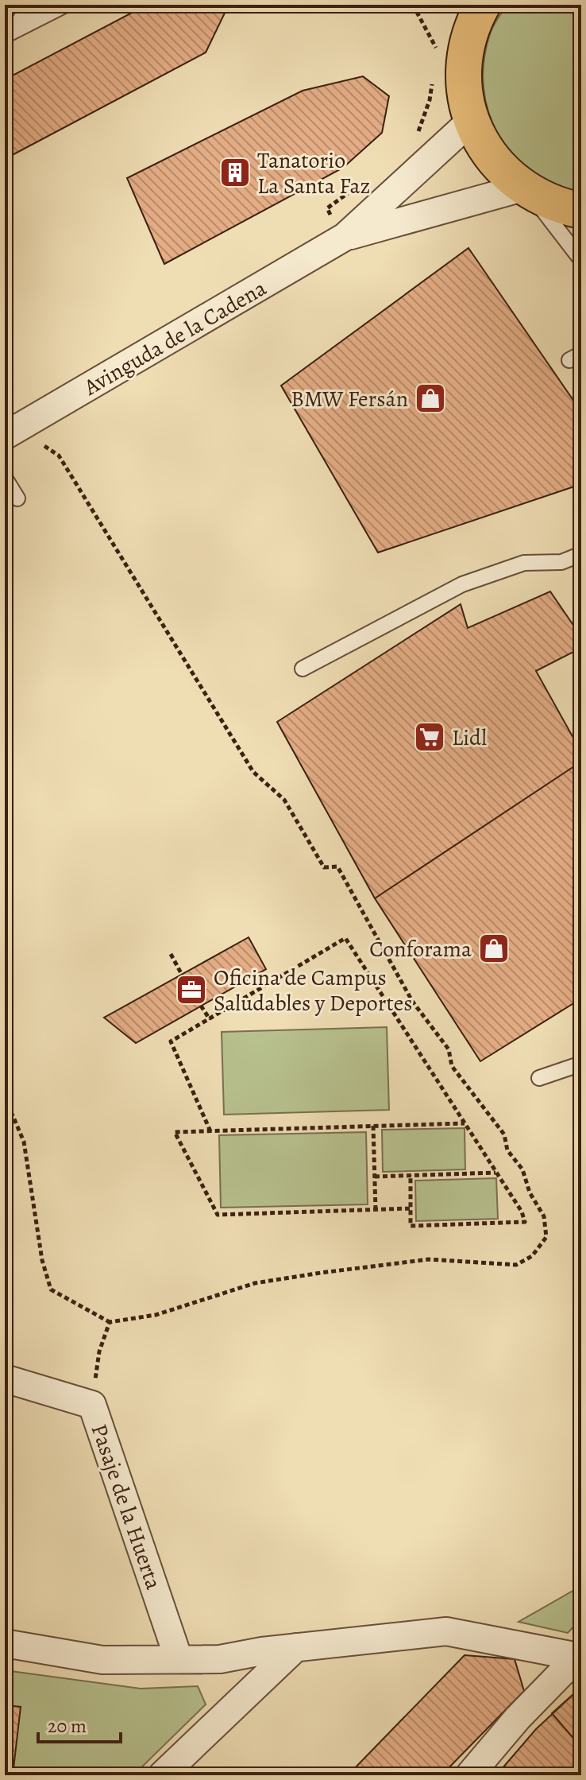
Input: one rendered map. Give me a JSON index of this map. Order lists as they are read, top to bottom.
{
  "streets": {
    "street": ["Avinguda de la Cadena", "Pasaje de la Huerta"]
  },
  "places": {
    "building": ["Tanatorio La Santa Faz"],
    "shop": ["BMW Fersán", "Conforama"],
    "supermarket": ["Lidl"],
    "office": ["Oficina de Campus Saludables y Deportes"]
  },
  "scale_bar": "20 m"
}
